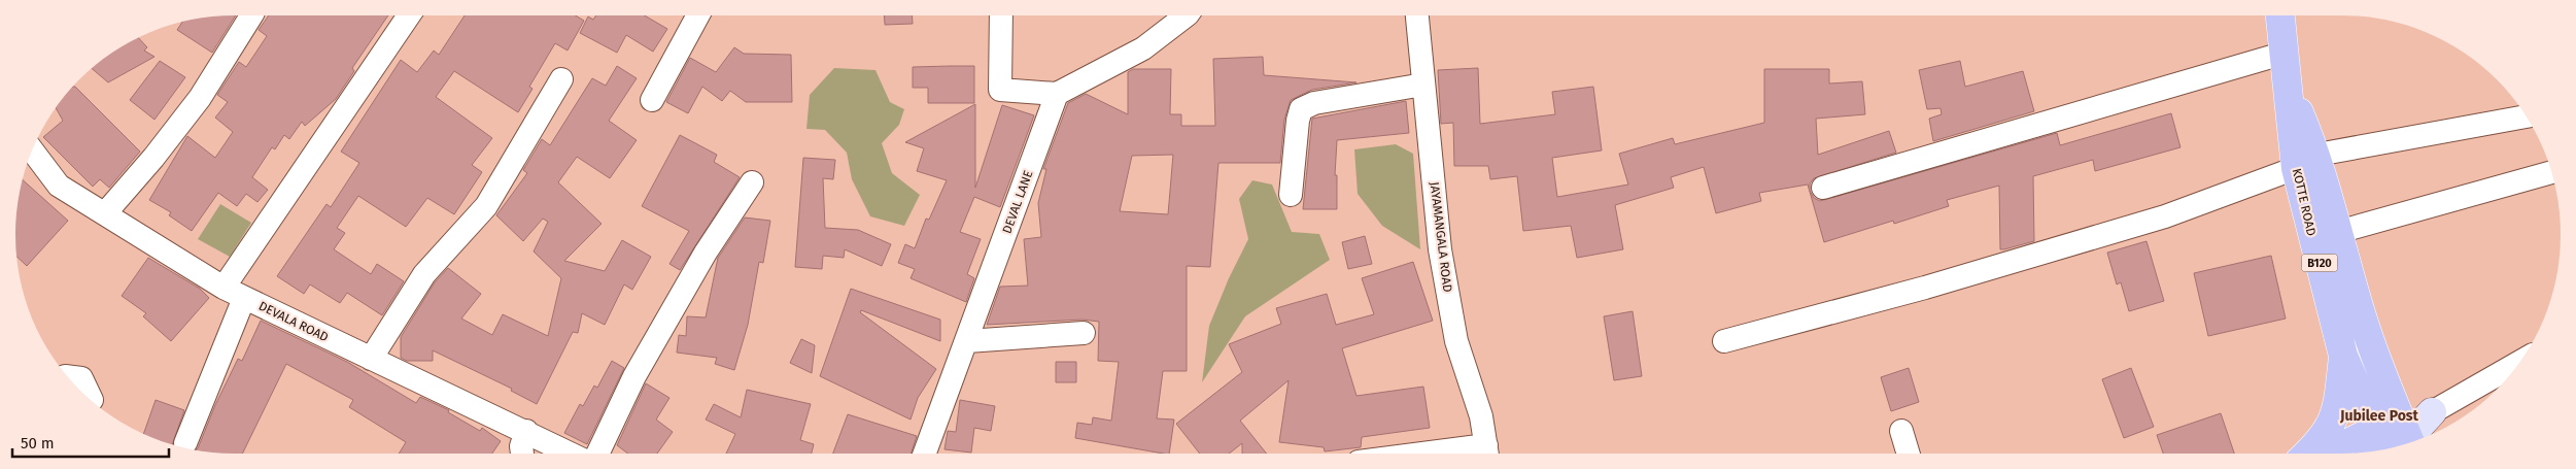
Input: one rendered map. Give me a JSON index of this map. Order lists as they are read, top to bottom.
{
  "streets": {
    "main road": ["KOTTE ROAD", "B120"],
    "street": ["DEVAL LANE", "JAYAMANGALA ROAD", "DEVALA ROAD"]
  },
  "districts": ["Jubilee Post"],
  "scale_bar": "50 m"
}
